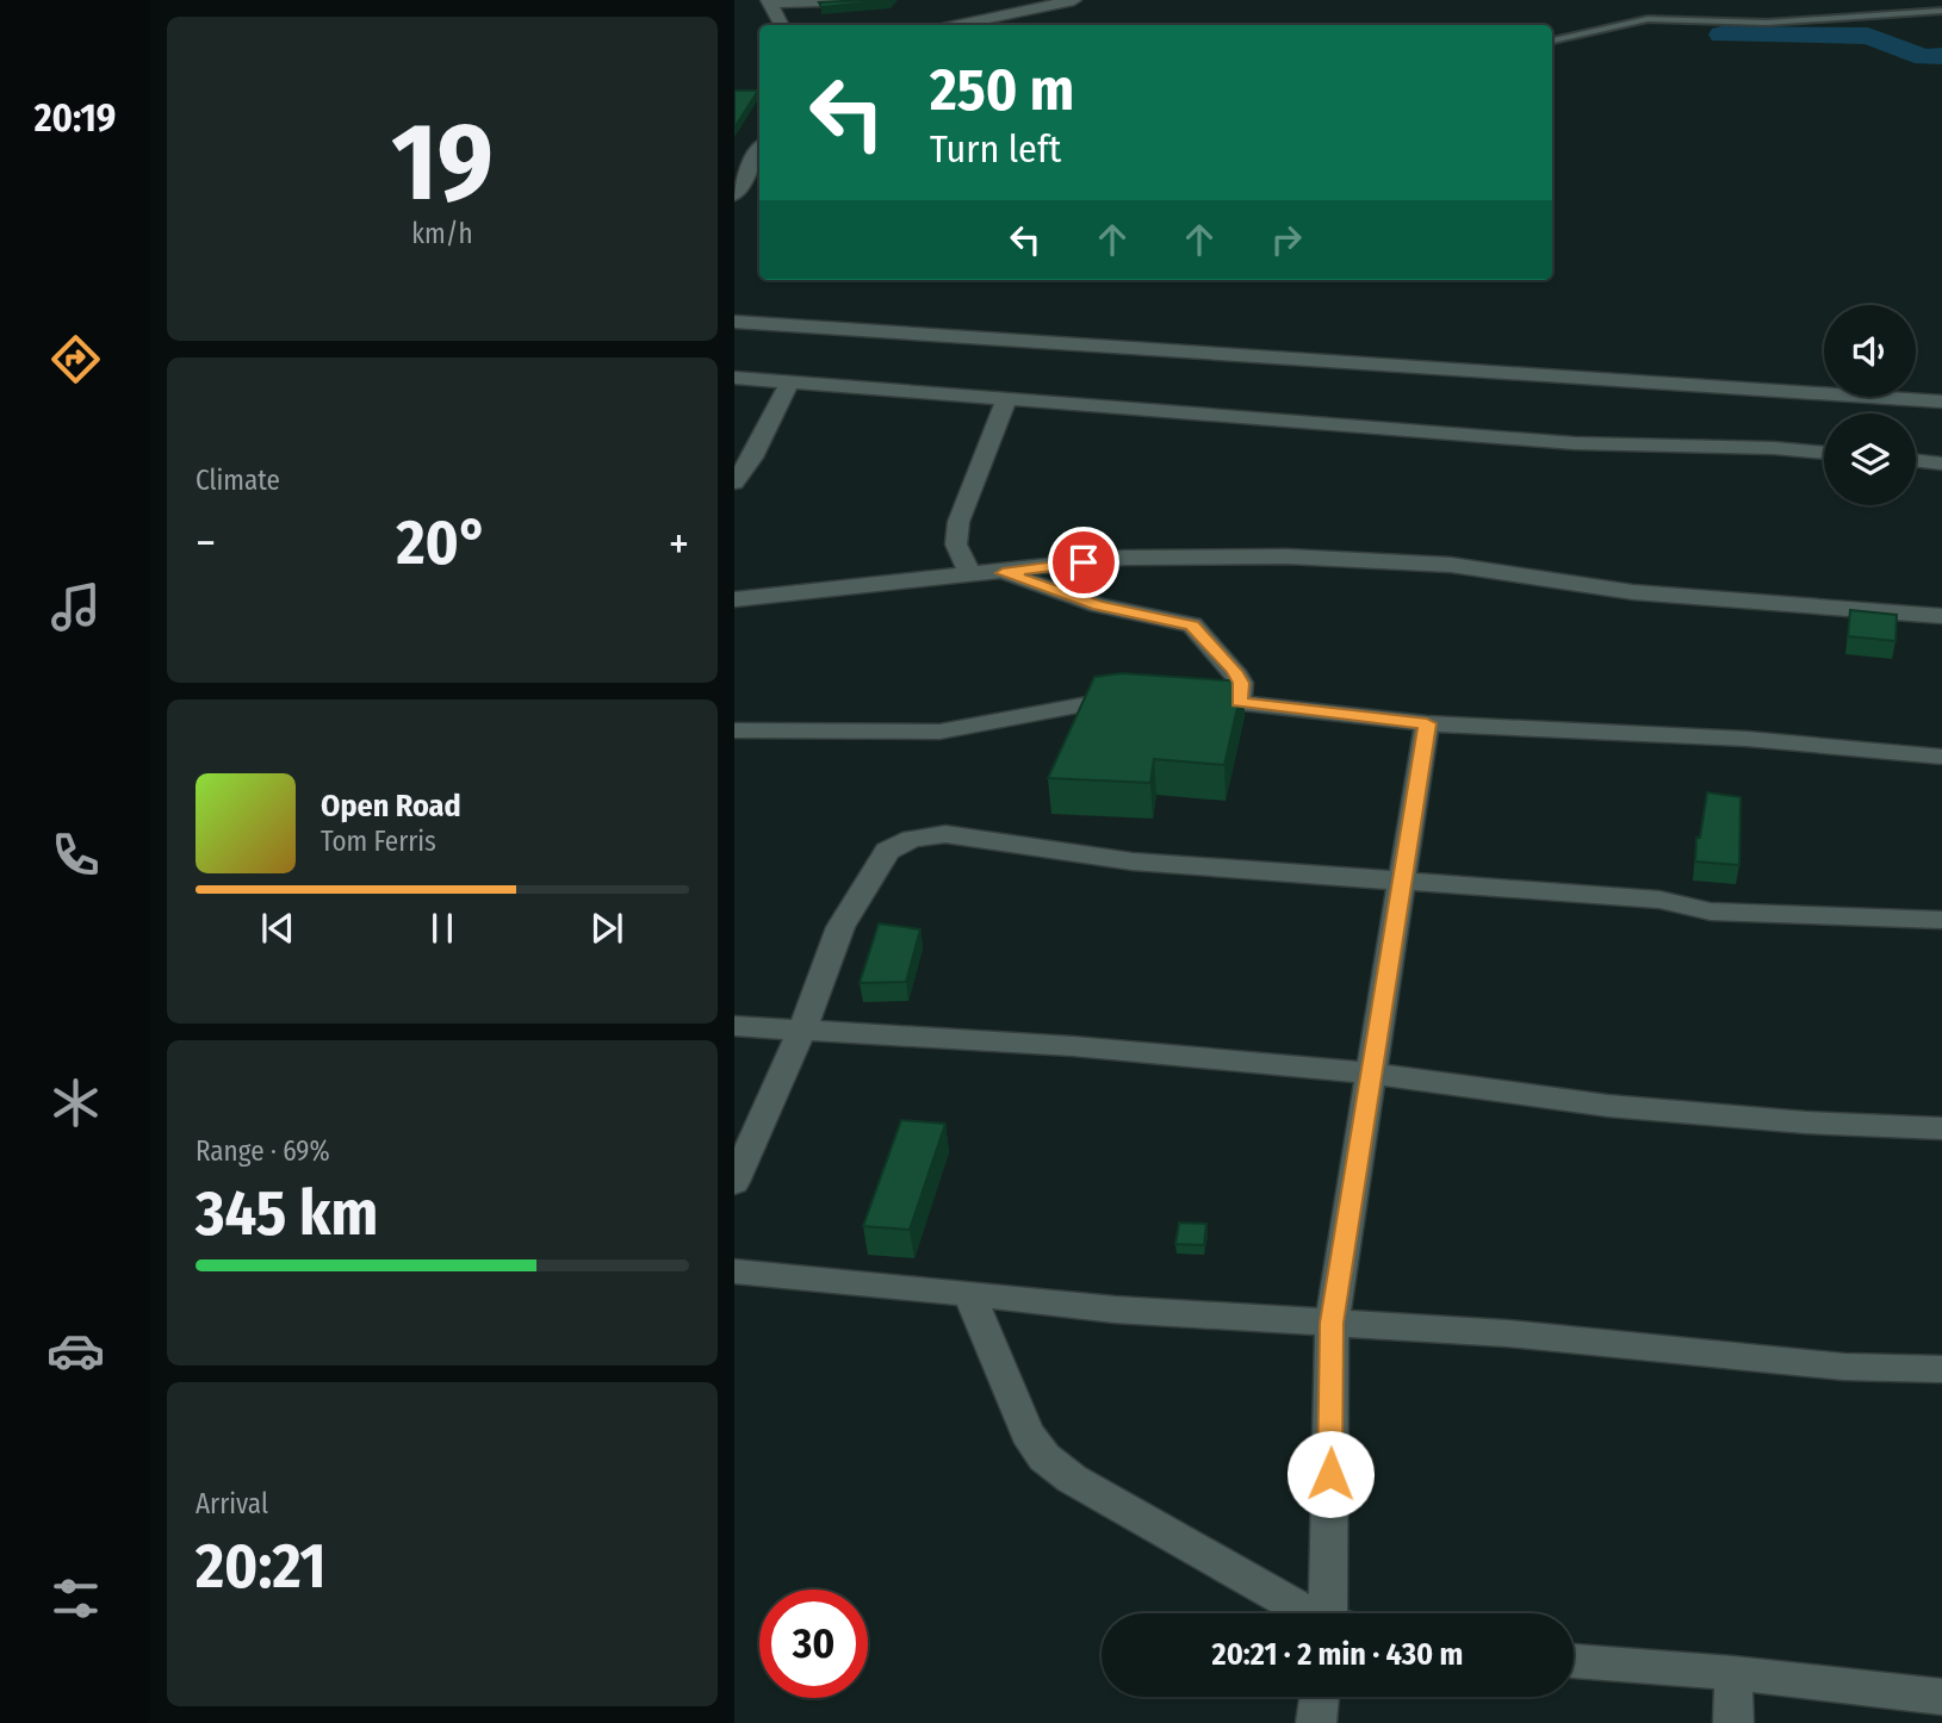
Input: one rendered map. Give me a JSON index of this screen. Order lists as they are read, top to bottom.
{
  "page": {
    "tabs": "20:19",
    "tile": [
      ["19", "km/h"],
      "Climate",
      ["Range · 69%", "345 km"],
      ["Arrival", "20:21"]
    ],
    "turn": ["250 m", "Turn left"],
    "heat": ["−", "20°", "+"],
    "song": ["Open Road", "Tom Ferris"],
    "limit": "30",
    "trip": "20:21 · 2 min · 430 m"
  }
}
